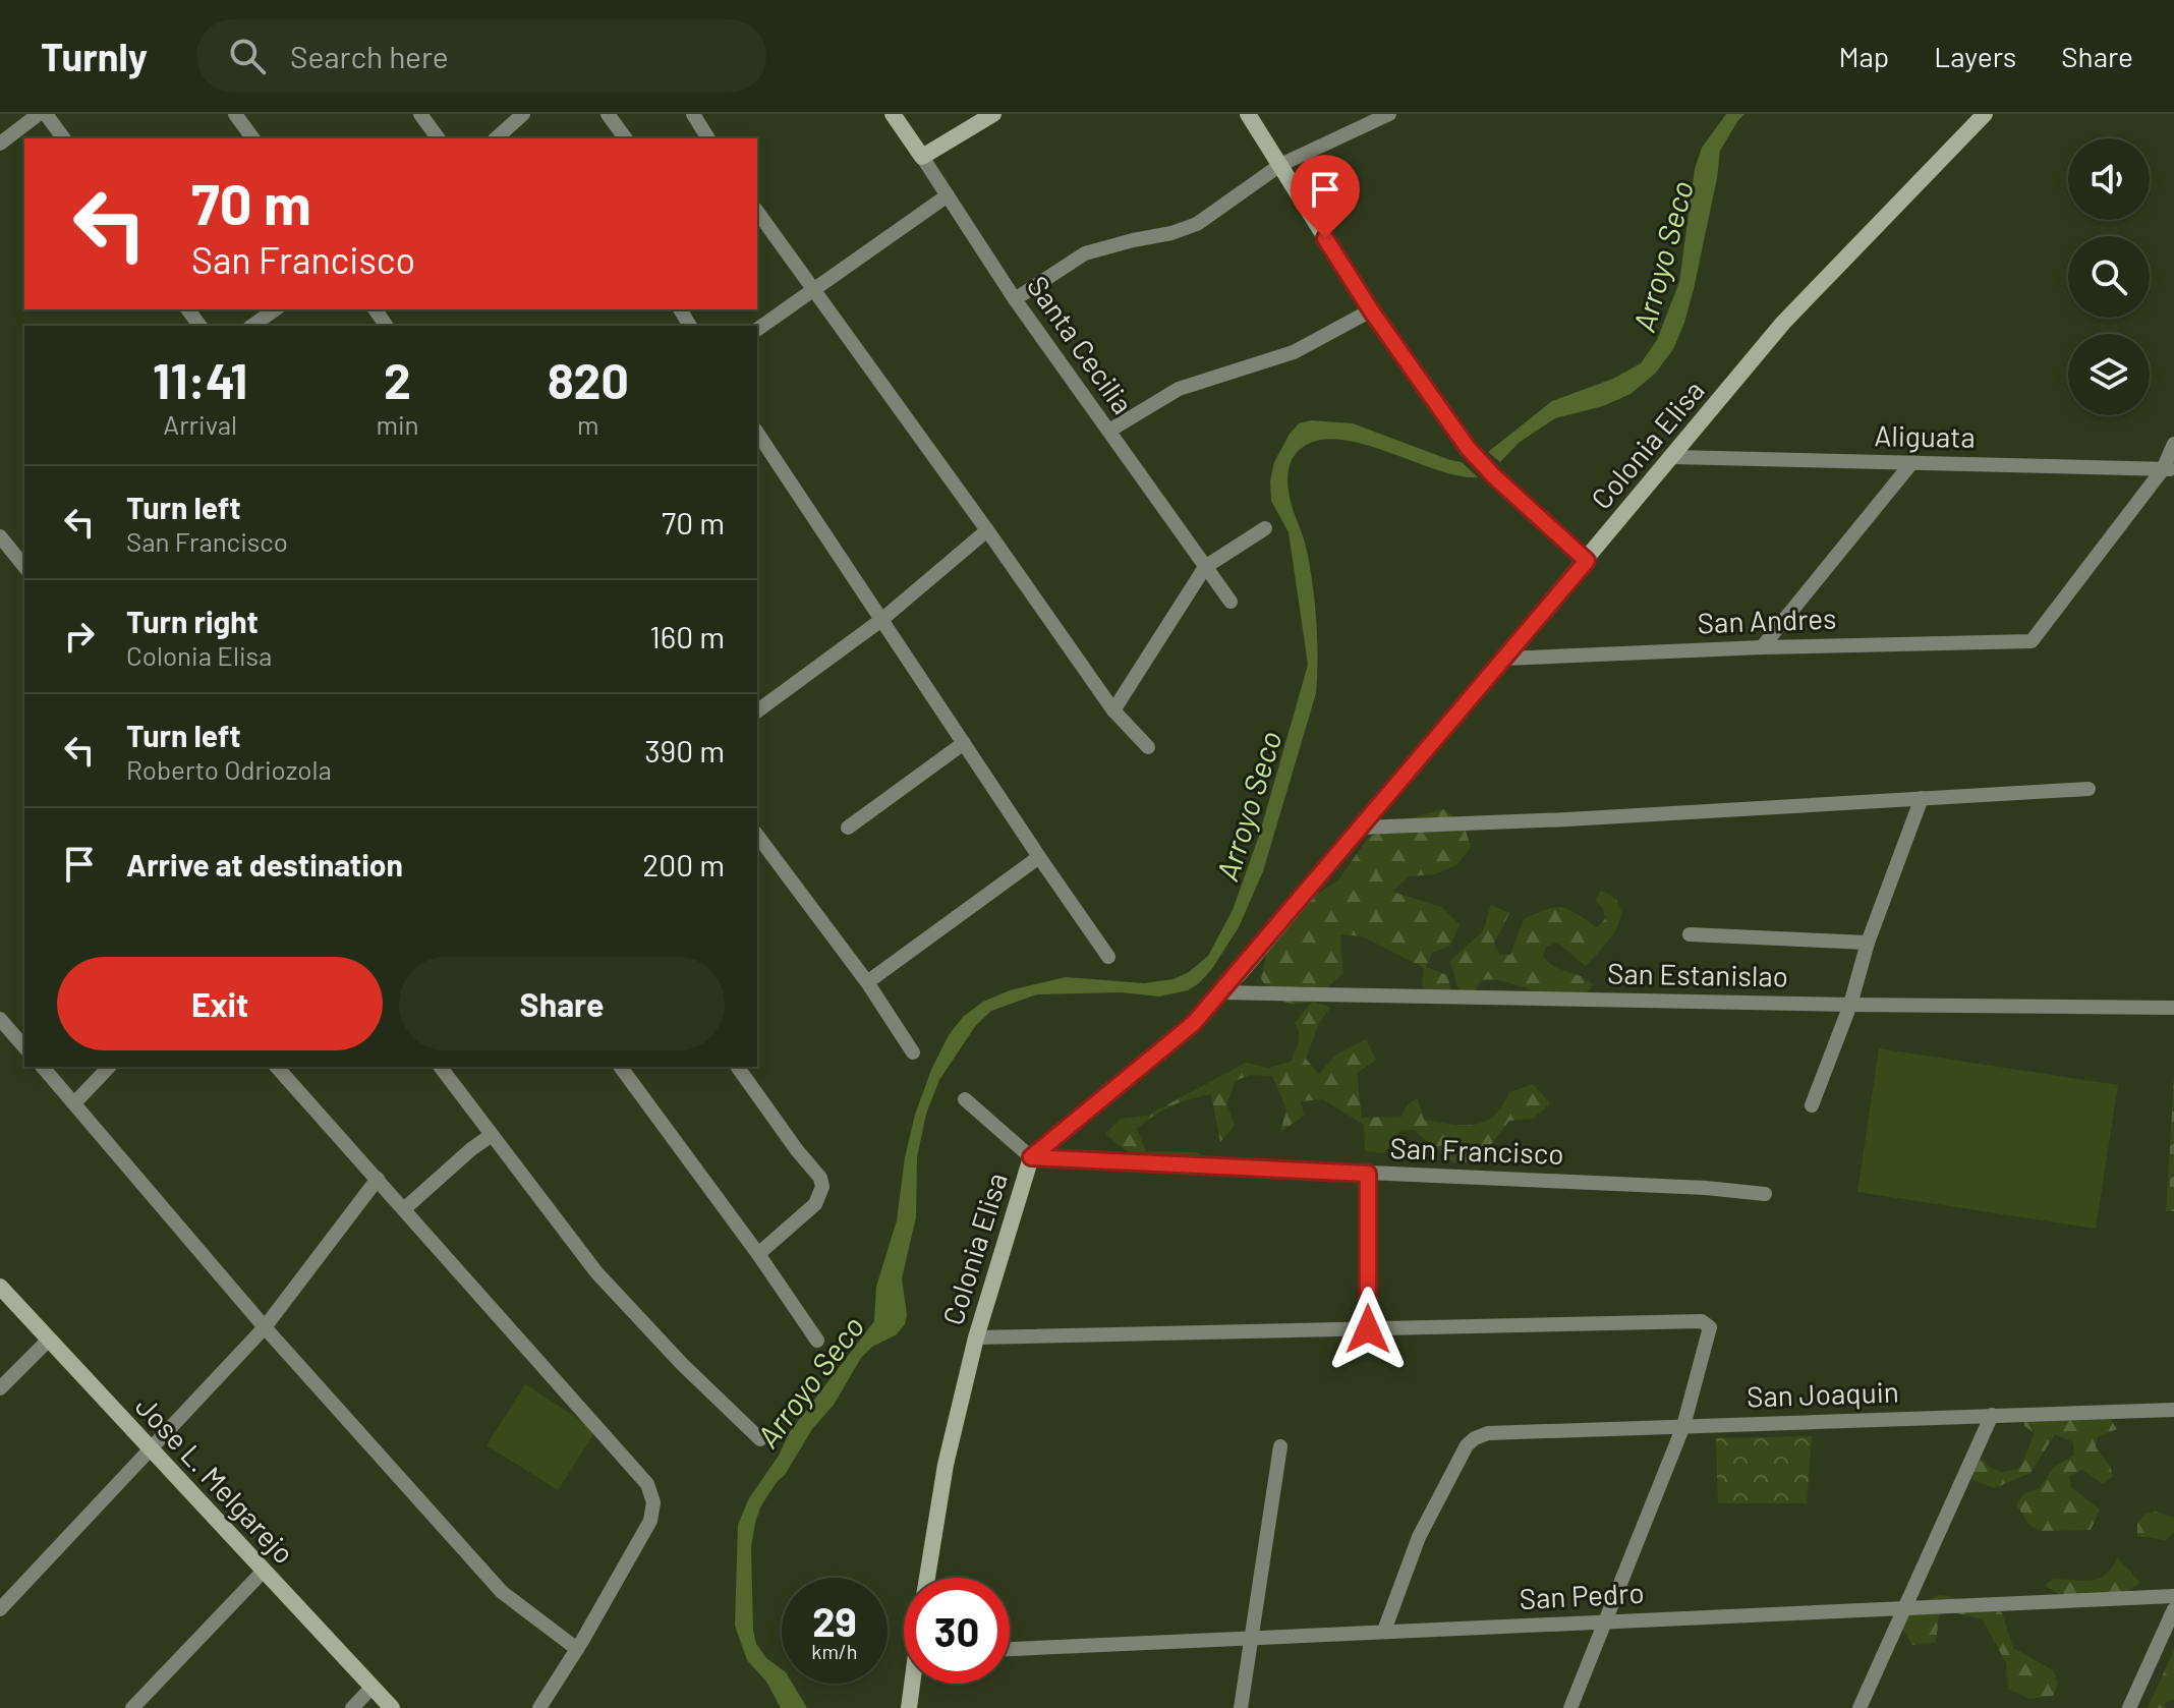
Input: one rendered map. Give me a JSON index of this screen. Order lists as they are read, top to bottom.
{
  "streets": {
    "street": [
      "Santa Cecilia",
      "Aliguata",
      "Colonia Elisa",
      "San Andres",
      "San Estanislao",
      "San Francisco",
      "San Joaquin",
      "Jose L. Melgarejo",
      "San Pedro"
    ]
  },
  "crossings": [
    ["Aliguata", "Colonia Elisa"],
    ["Aliguata", "San Andres"],
    ["Colonia Elisa", "San Andres"],
    ["Colonia Elisa", "San Estanislao"],
    ["Colonia Elisa", "San Francisco"],
    ["San Joaquin", "San Pedro"]
  ],
  "water": ["Arroyo Seco"],
  "page": {
    "header": "Turnly",
    "search": "Search here",
    "nav": ["Map", "Layers", "Share"],
    "turn": ["70 m", "San Francisco"],
    "eta": [
      "11:41",
      "Arrival",
      "2",
      "min",
      "820",
      "m"
    ],
    "list": [
      {
        "name": "Turn left",
        "note": "San Francisco",
        "value": "70 m"
      },
      {
        "name": "Turn right",
        "note": "Colonia Elisa",
        "value": "160 m"
      },
      {
        "name": "Turn left",
        "note": "Roberto Odriozola",
        "value": "390 m"
      },
      {
        "name": "Arrive at destination",
        "value": "200 m"
      }
    ],
    "buttons": ["Exit", "Share"],
    "speed": "29 km/h",
    "limit": "30"
  }
}
